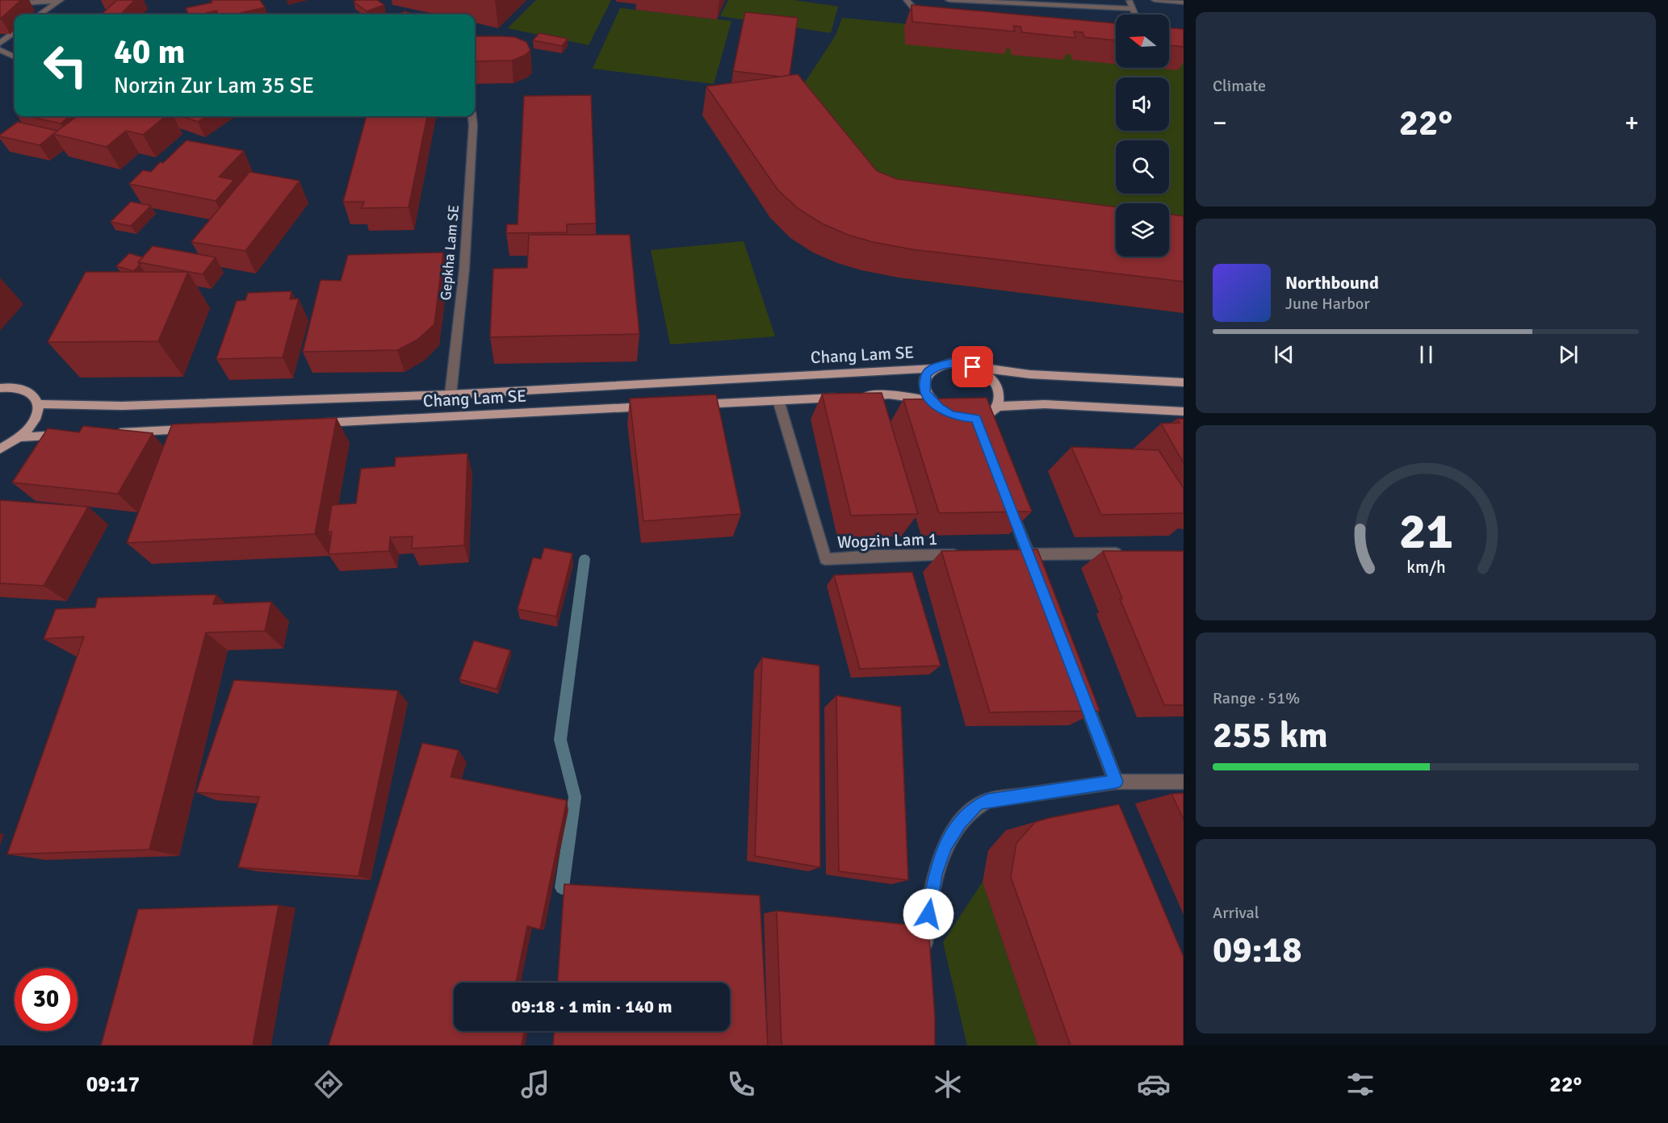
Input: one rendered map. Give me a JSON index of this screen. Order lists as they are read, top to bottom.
{
  "streets": {
    "main road": ["Chang Lam SE"],
    "street": ["Gepkha Lam SE", "Wogzin Lam 1"]
  },
  "crossings": [
    ["Gepkha Lam SE", "Chang Lam SE"]
  ],
  "north": "left",
  "page": {
    "tile": [
      "Climate",
      ["Range · 51%", "255 km"],
      ["Arrival", "09:18"]
    ],
    "turn": ["40 m", "Norzin Zur Lam 35 SE"],
    "heat": ["−", "22°", "+"],
    "song": ["Northbound", "June Harbor"],
    "limit": "30",
    "trip": "09:18 · 1 min · 140 m",
    "tabs": ["09:17", "22°"],
    "gauge": ["21", "km/h"]
  }
}
